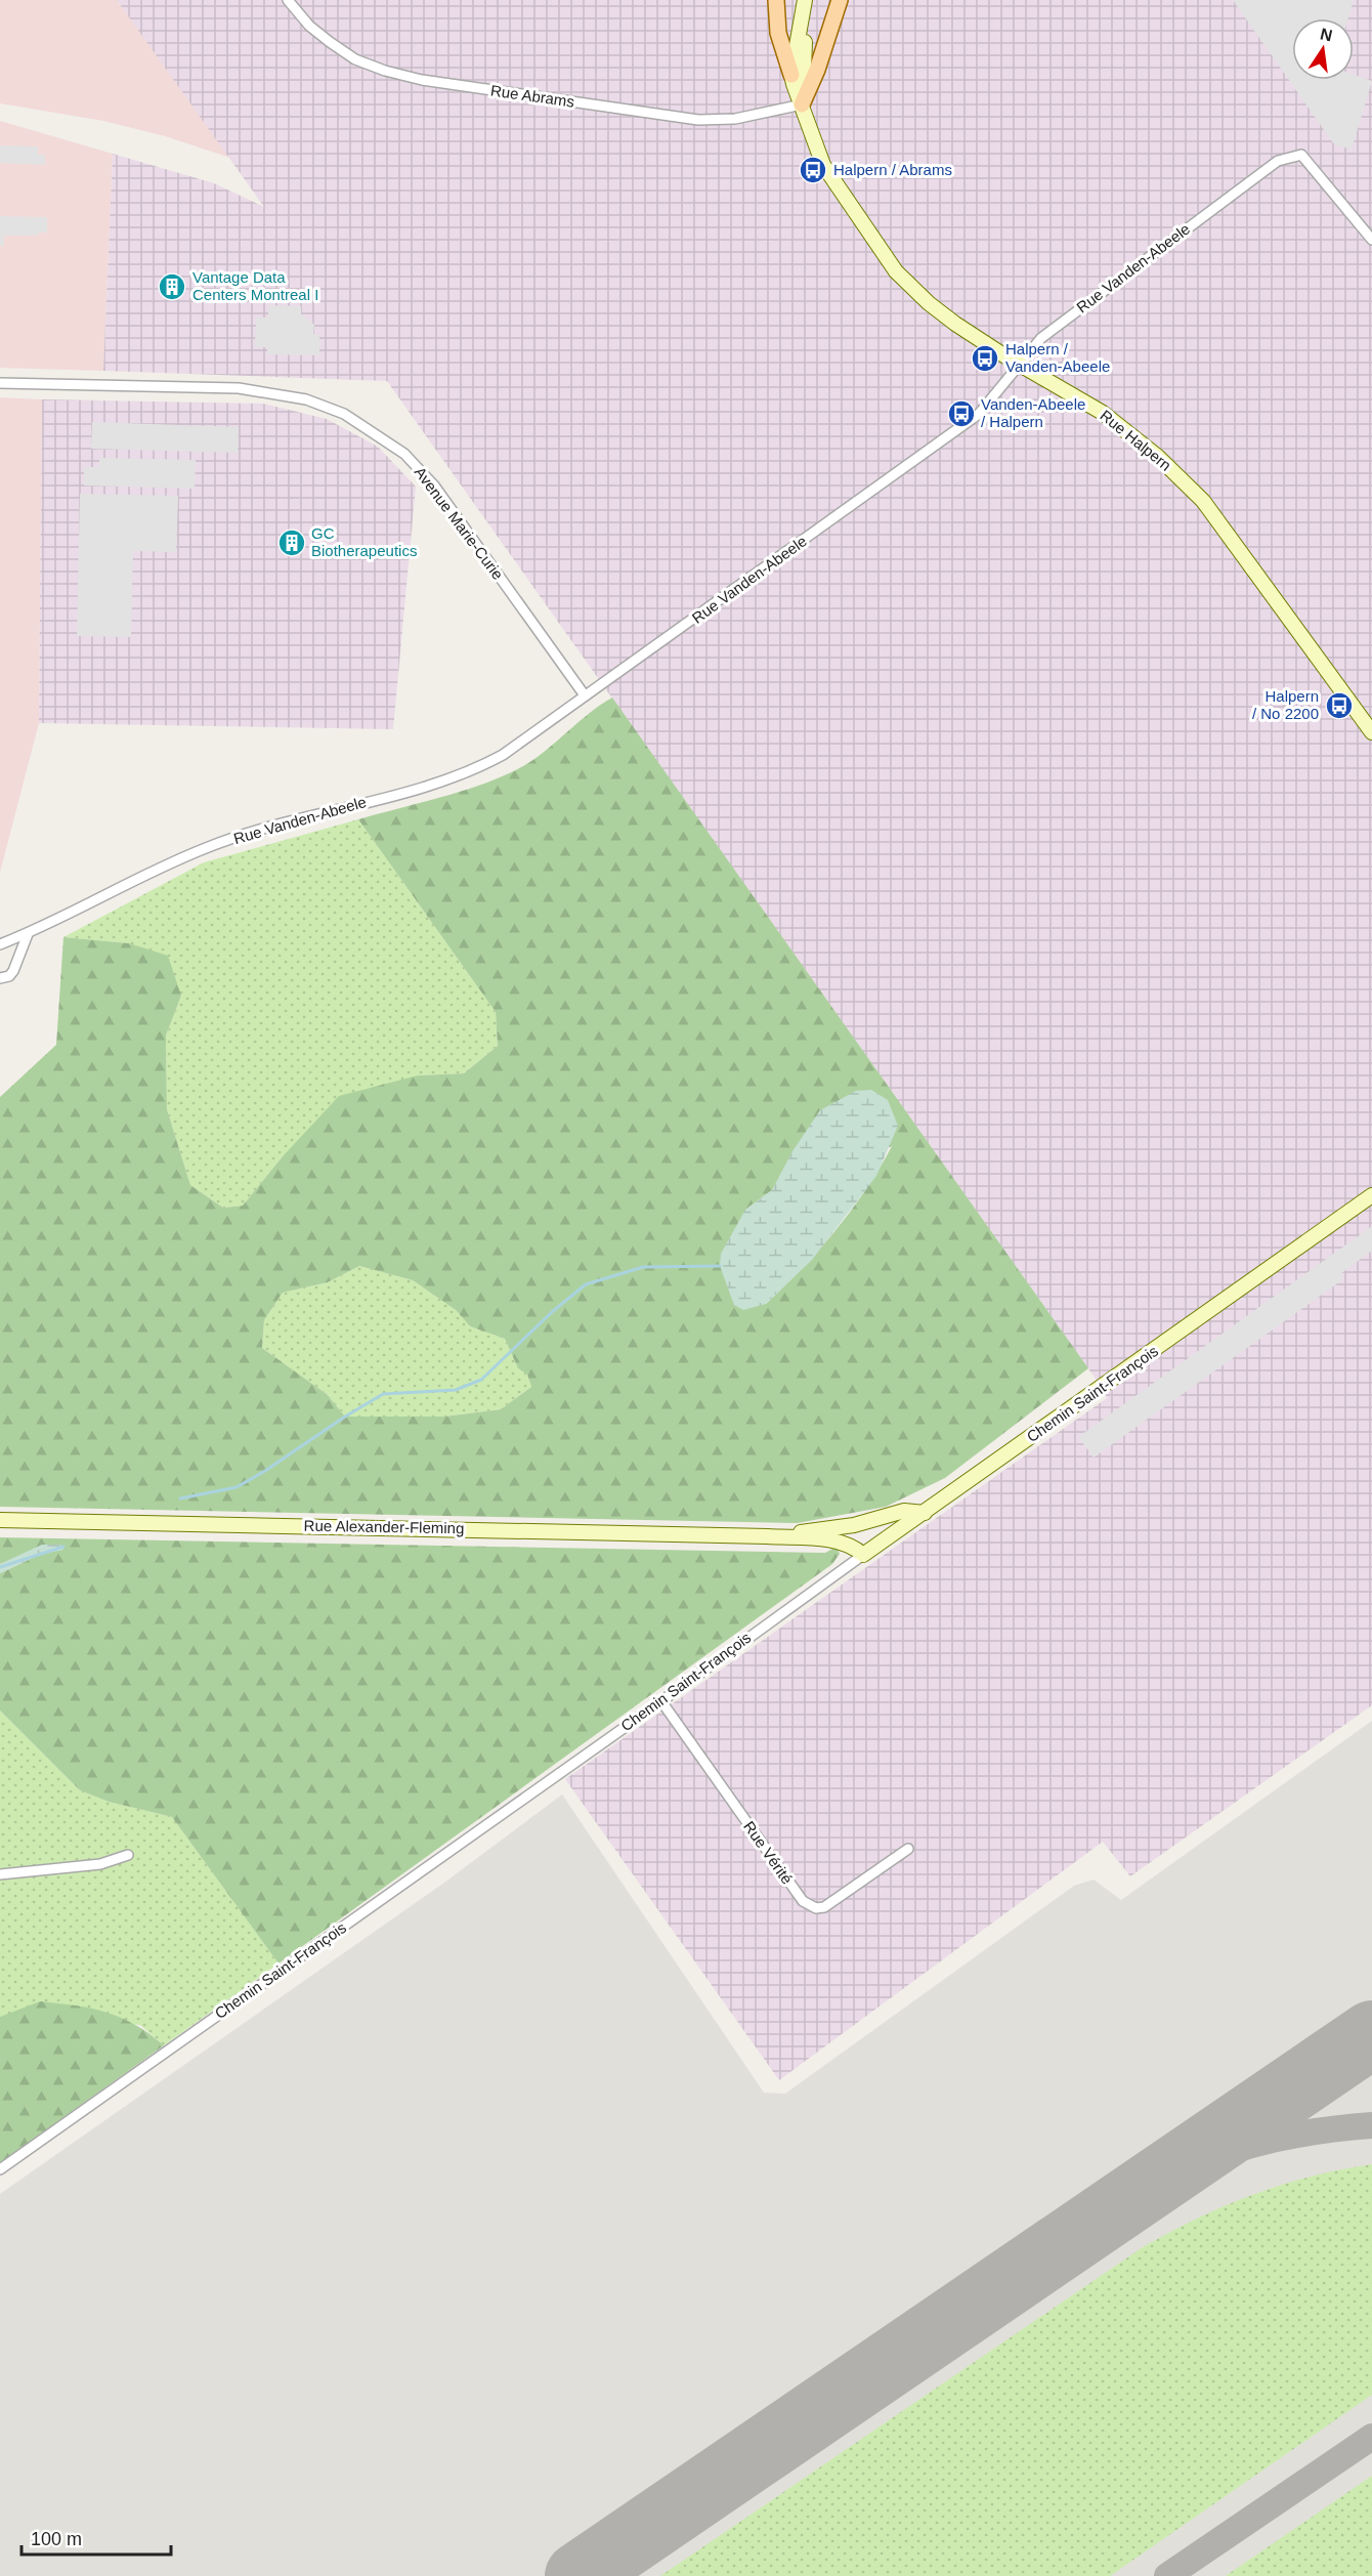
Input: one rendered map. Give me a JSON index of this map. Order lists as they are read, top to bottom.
{
  "streets": {
    "street": [
      "Rue Abrams",
      "Rue Vanden-Abeele",
      "Rue Halpern",
      "Avenue Marie-Curie",
      "Chemin Saint-François",
      "Rue Alexander-Fleming",
      "Rue Vérité"
    ]
  },
  "crossings": [
    ["Rue Abrams", "Rue Halpern"],
    ["Rue Vanden-Abeele", "Rue Halpern"],
    ["Rue Vanden-Abeele", "Avenue Marie-Curie"],
    ["Chemin Saint-François", "Rue Alexander-Fleming"],
    ["Chemin Saint-François", "Rue Vérité"]
  ],
  "places": {
    "bus stop": [
      "Halpern / Abrams",
      "Halpern / Vanden-Abeele",
      "Vanden-Abeele / Halpern",
      "Halpern / No 2200"
    ],
    "building": ["Vantage Data Centers Montreal I", "GC Biotherapeutics"]
  },
  "scale_bar": "100 m",
  "north": "top"
}
